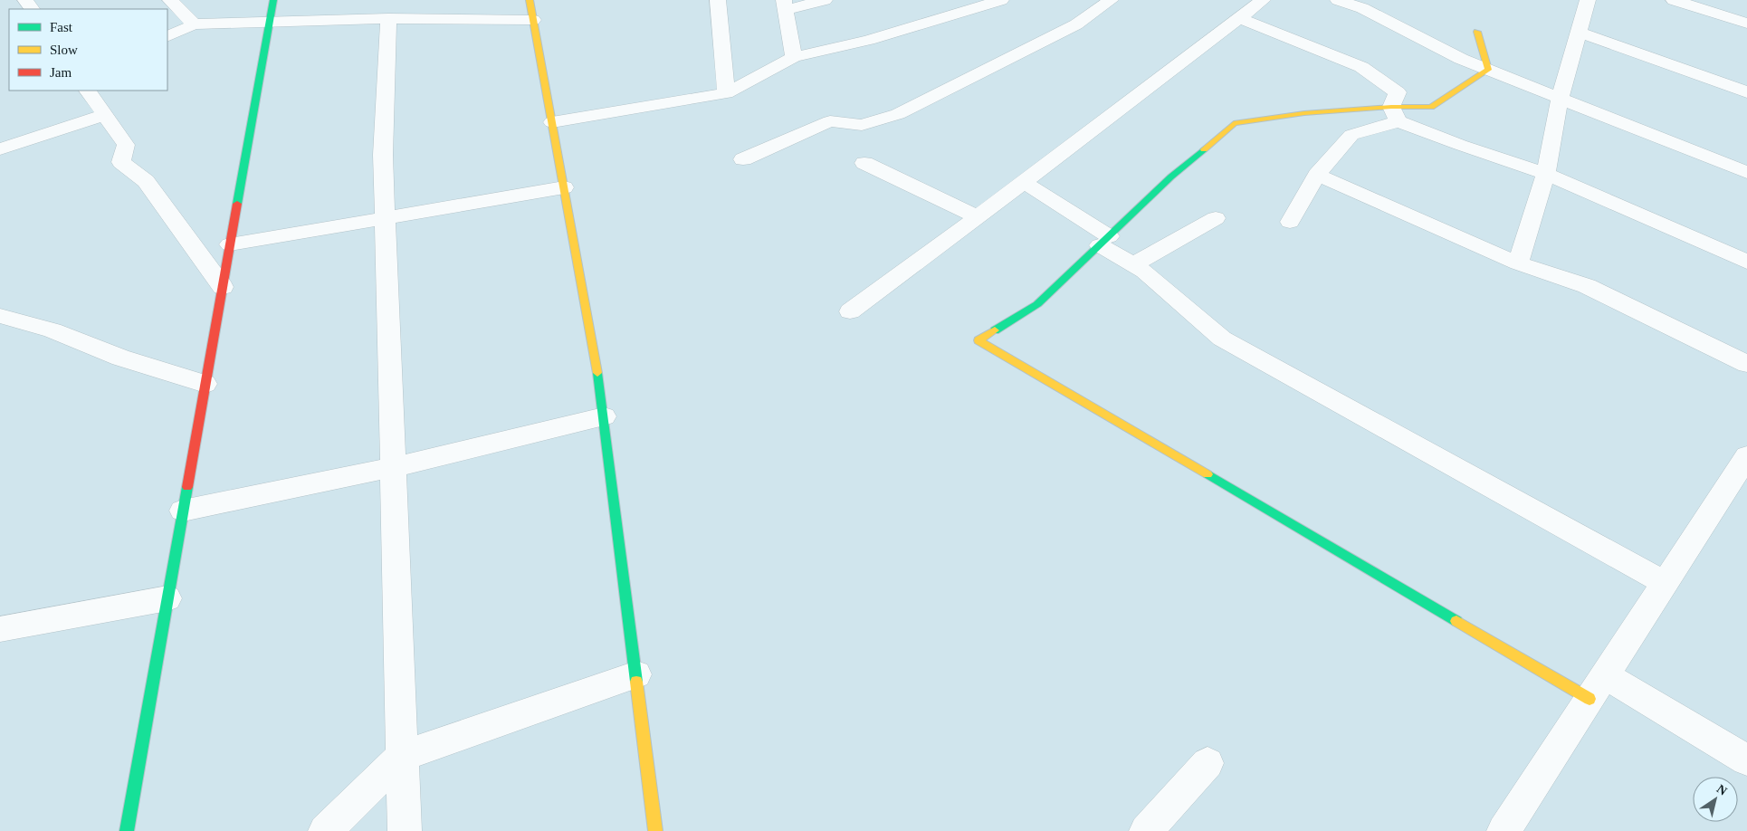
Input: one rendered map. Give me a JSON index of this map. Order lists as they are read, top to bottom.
{
  "legend": ["Fast", "Slow", "Jam"],
  "north": "top right"
}
